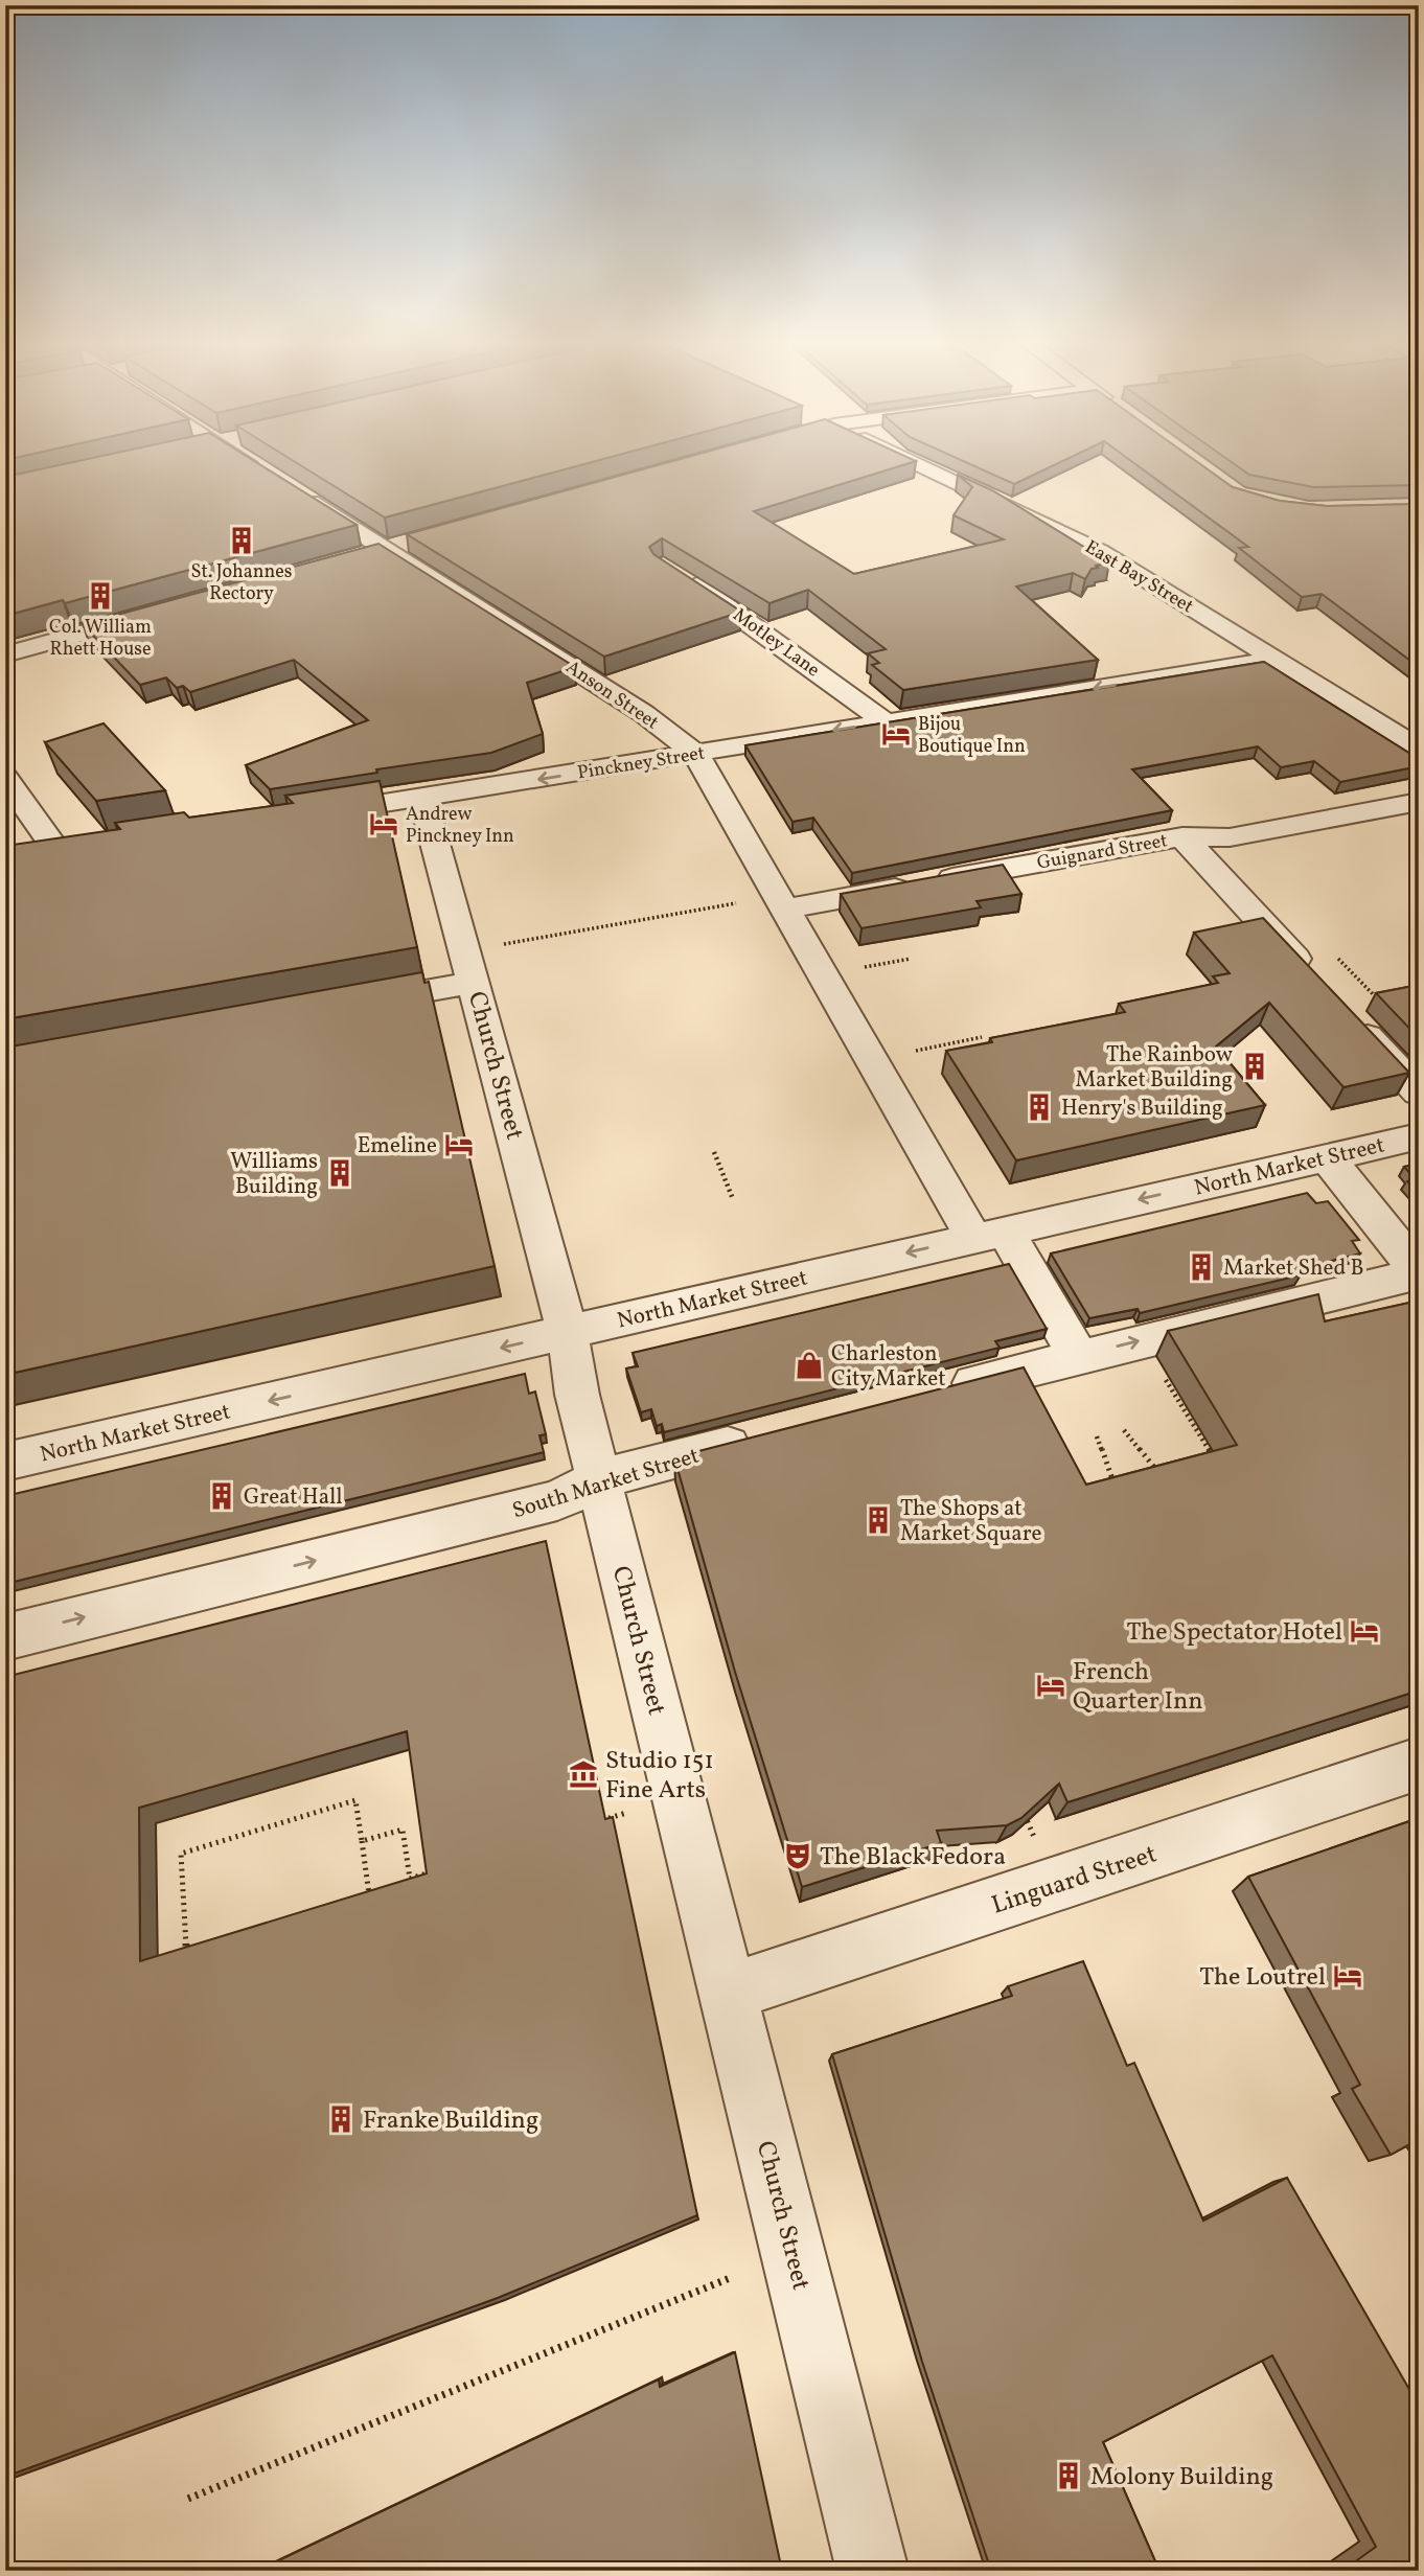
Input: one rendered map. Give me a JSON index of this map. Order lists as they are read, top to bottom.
{
  "streets": {
    "street": [
      "East Bay Street",
      "Motley Lane",
      "Anson Street",
      "Pinckney Street",
      "Guignard Street",
      "Church Street",
      "North Market Street",
      "South Market Street",
      "Linguard Street"
    ]
  },
  "crossings": [
    ["East Bay Street", "Pinckney Street"],
    ["Motley Lane", "Pinckney Street"],
    ["Anson Street", "Pinckney Street"],
    ["Anson Street", "Guignard Street"],
    ["Anson Street", "North Market Street"],
    ["Pinckney Street", "Church Street"],
    ["Church Street", "North Market Street"],
    ["Church Street", "South Market Street"],
    ["Church Street", "Linguard Street"]
  ],
  "one_way": ["Pinckney Street", "South Market Street"],
  "places": {
    "building": [
      "St. Johannes Rectory",
      "Col. William Rhett House",
      "The Rainbow Market Building",
      "Henry's Building",
      "Williams Building",
      "Market Shed B",
      "Great Hall",
      "The Shops at Market Square",
      "Franke Building",
      "Molony Building"
    ],
    "hotel": [
      "Bijou Boutique Inn",
      "Andrew Pinckney Inn",
      "Emeline",
      "The Spectator Hotel",
      "French Quarter Inn",
      "The Loutrel"
    ],
    "shop": ["Charleston City Market"],
    "museum": ["Studio 151 Fine Arts"],
    "theatre": ["The Black Fedora"]
  }
}
